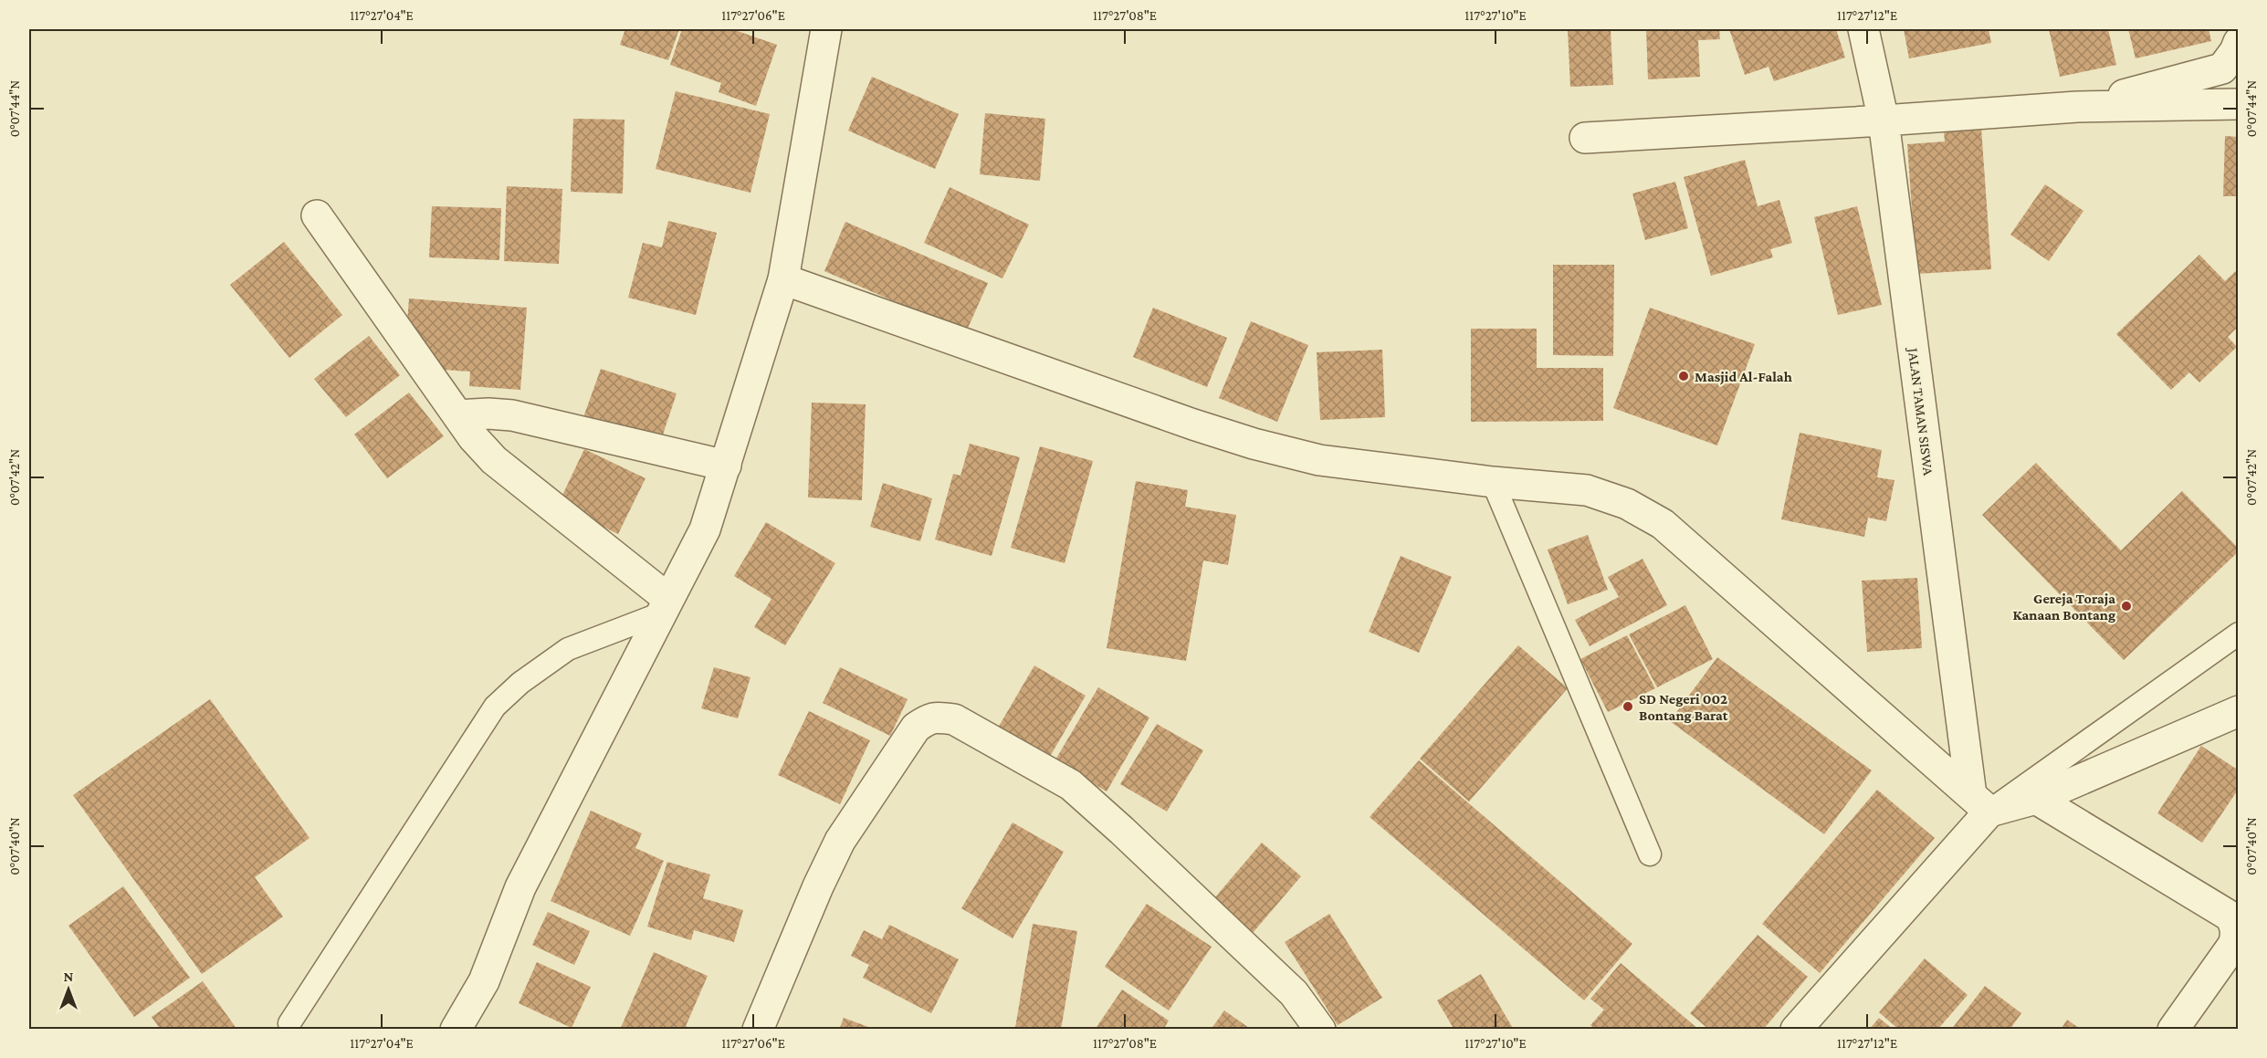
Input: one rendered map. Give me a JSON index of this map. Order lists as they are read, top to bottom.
{
  "streets": {
    "street": ["JALAN TAMAN SISWA"]
  },
  "places": ["Masjid Al-Falah", "Gereja Toraja Kanaan Bontang", "SD Negeri 002 Bontang Barat"],
  "north": "top",
  "coordinates": [
    "117°27'04\"E",
    "117°27'06\"E",
    "117°27'08\"E",
    "117°27'10\"E",
    "117°27'12\"E",
    "0°07'44\"N",
    "0°07'42\"N",
    "0°07'40\"N"
  ]
}
